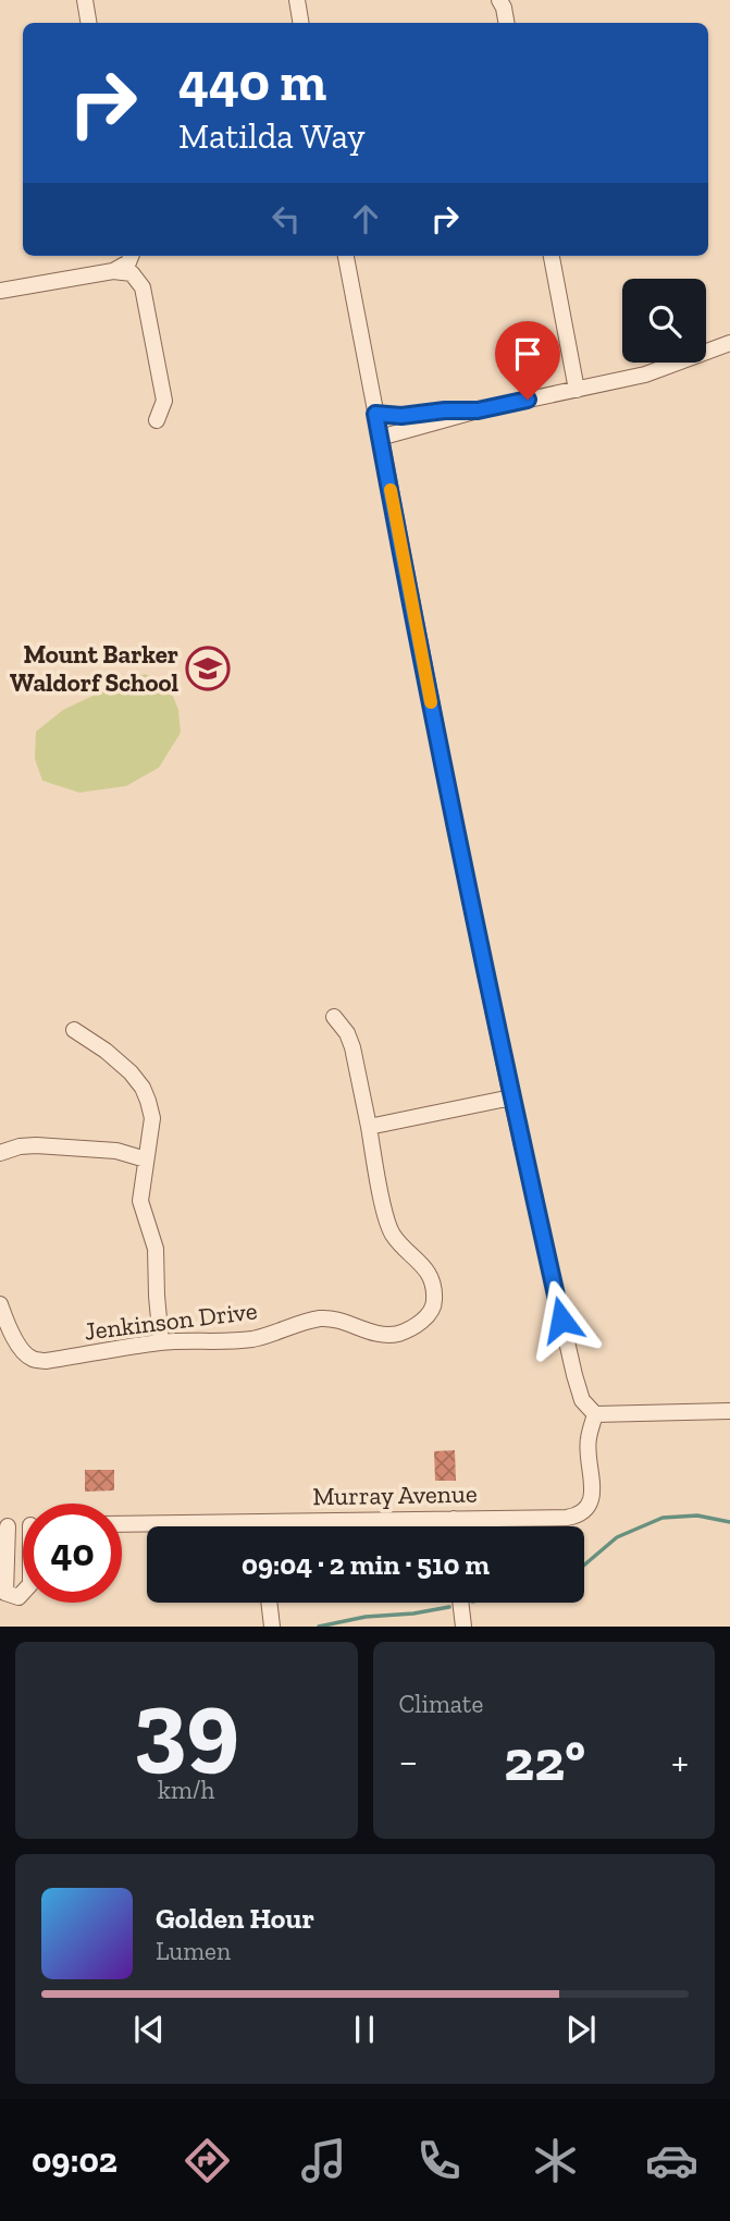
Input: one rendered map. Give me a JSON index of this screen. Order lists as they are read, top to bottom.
{
  "streets": {
    "street": ["Jenkinson Drive", "Murray Avenue"]
  },
  "places": {
    "school or university": ["Mount Barker Waldorf School"]
  },
  "page": {
    "turn": ["440 m", "Matilda Way"],
    "limit": "40",
    "trip": "09:04 · 2 min · 510 m",
    "tile": [
      ["39", "km/h"],
      "Climate"
    ],
    "heat": ["−", "22°", "+"],
    "song": ["Golden Hour", "Lumen"],
    "tabs": "09:02"
  }
}
